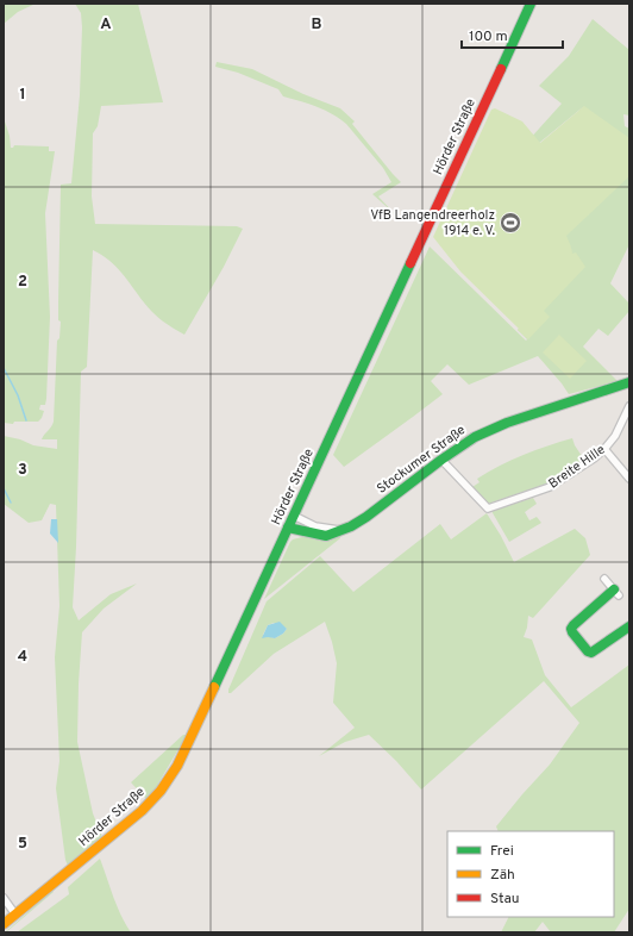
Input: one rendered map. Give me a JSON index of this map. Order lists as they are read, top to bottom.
{
  "streets": {
    "main road": ["Hörder Straße", "Stockumer Straße"],
    "street": ["Breite Hille"]
  },
  "crossings": [
    ["Hörder Straße", "Stockumer Straße"],
    ["Stockumer Straße", "Breite Hille"]
  ],
  "places": {
    "sports": ["VfB Langendreerholz 1914 e. V."]
  },
  "legend": ["Frei", "Zäh", "Stau"],
  "scale_bar": "100 m",
  "grid": {
    "columns": ["A", "B"],
    "rows": [
      "1",
      "2",
      "3",
      "4",
      "5"
    ]
  }
}
